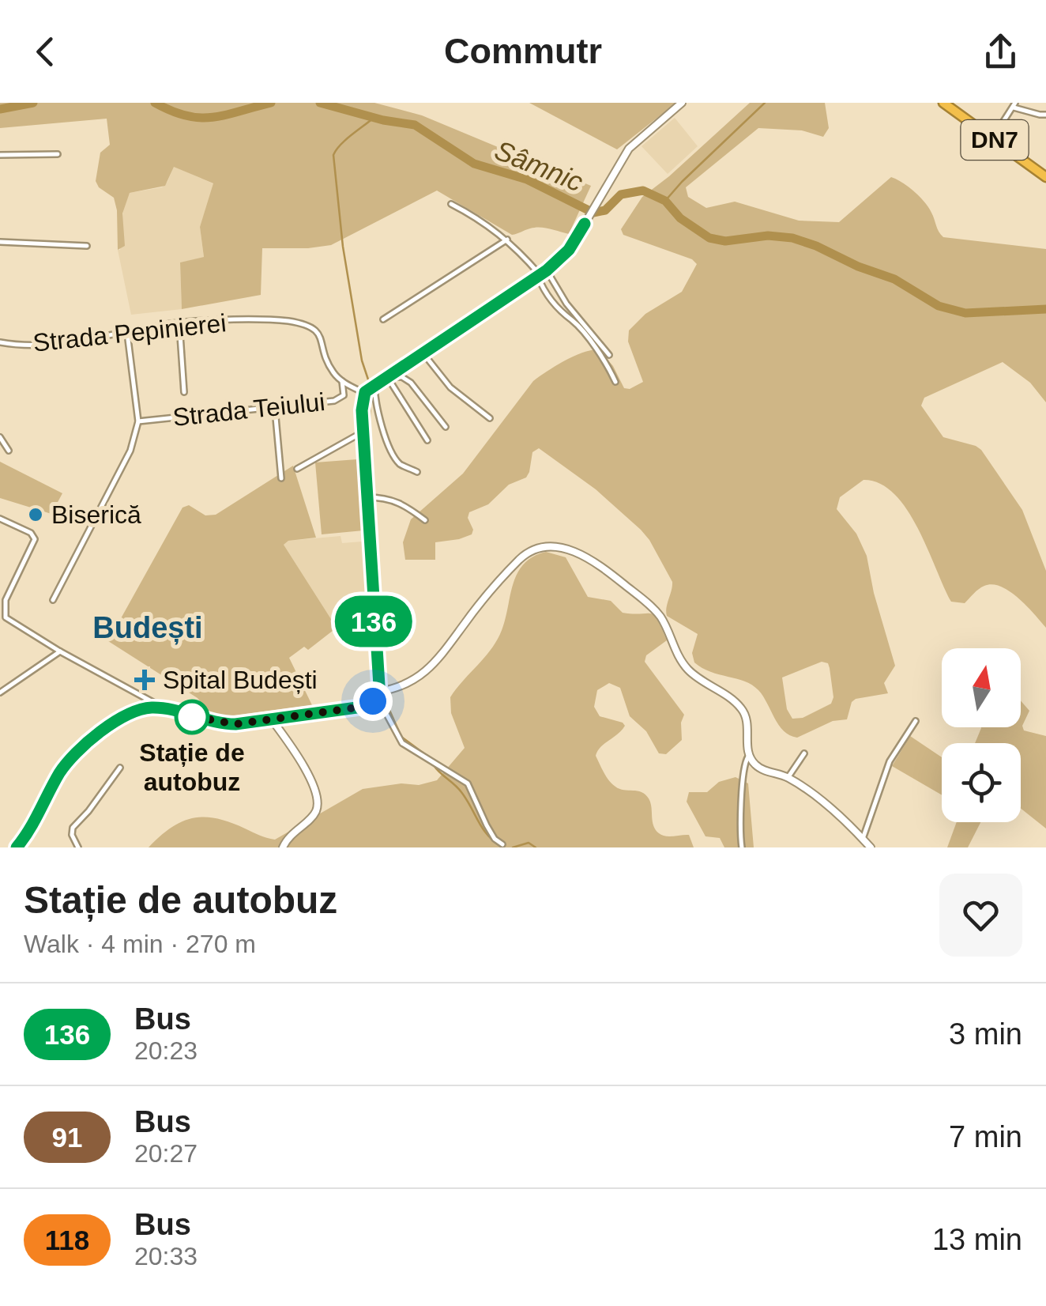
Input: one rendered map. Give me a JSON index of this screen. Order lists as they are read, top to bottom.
{
  "streets": {
    "highway": ["DN7"],
    "street": ["Strada Pepinierei", "Strada Teiului"]
  },
  "crossings": [
    ["Strada Pepinierei", "Strada Teiului"]
  ],
  "districts": ["Budești"],
  "water": ["Sâmnic"],
  "places": {
    "other": ["Biserică", "Stație de autobuz"],
    "health": ["Spital Budești"]
  },
  "lines": ["bus line 136"],
  "north": "top",
  "page": {
    "header": "Commutr",
    "on_map": "136",
    "heading": ["Stație de autobuz", "Walk · 4 min · 270 m"],
    "list": [
      {
        "mark": "136",
        "name": "Bus",
        "note": "20:23",
        "value": "3 min"
      },
      {
        "mark": "91",
        "name": "Bus",
        "note": "20:27",
        "value": "7 min"
      },
      {
        "mark": "118",
        "name": "Bus",
        "note": "20:33",
        "value": "13 min"
      }
    ]
  }
}
